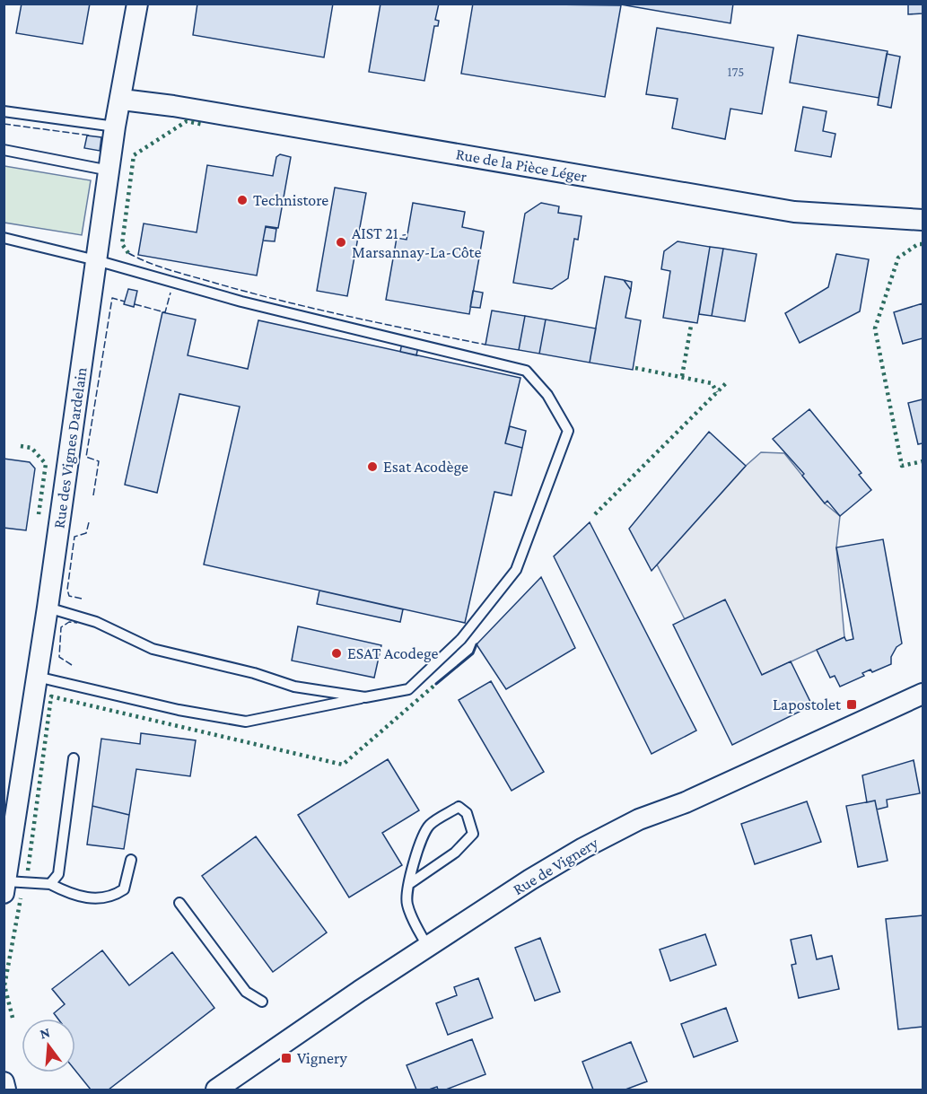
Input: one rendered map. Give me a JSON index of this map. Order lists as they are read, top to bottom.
{
  "streets": {
    "street": ["Rue de la Pièce Léger", "Rue des Vignes Dardelain", "Rue de Vignery"]
  },
  "crossings": [
    ["Rue de la Pièce Léger", "Rue des Vignes Dardelain"]
  ],
  "places": {
    "other": [
      "Technistore",
      "AIST 21 - Marsannay-La-Côte",
      "Esat Acodège",
      "ESAT Acodege"
    ],
    "transit": ["Lapostolet", "Vignery"]
  },
  "house_numbers": ["175"],
  "north": "top"
}
